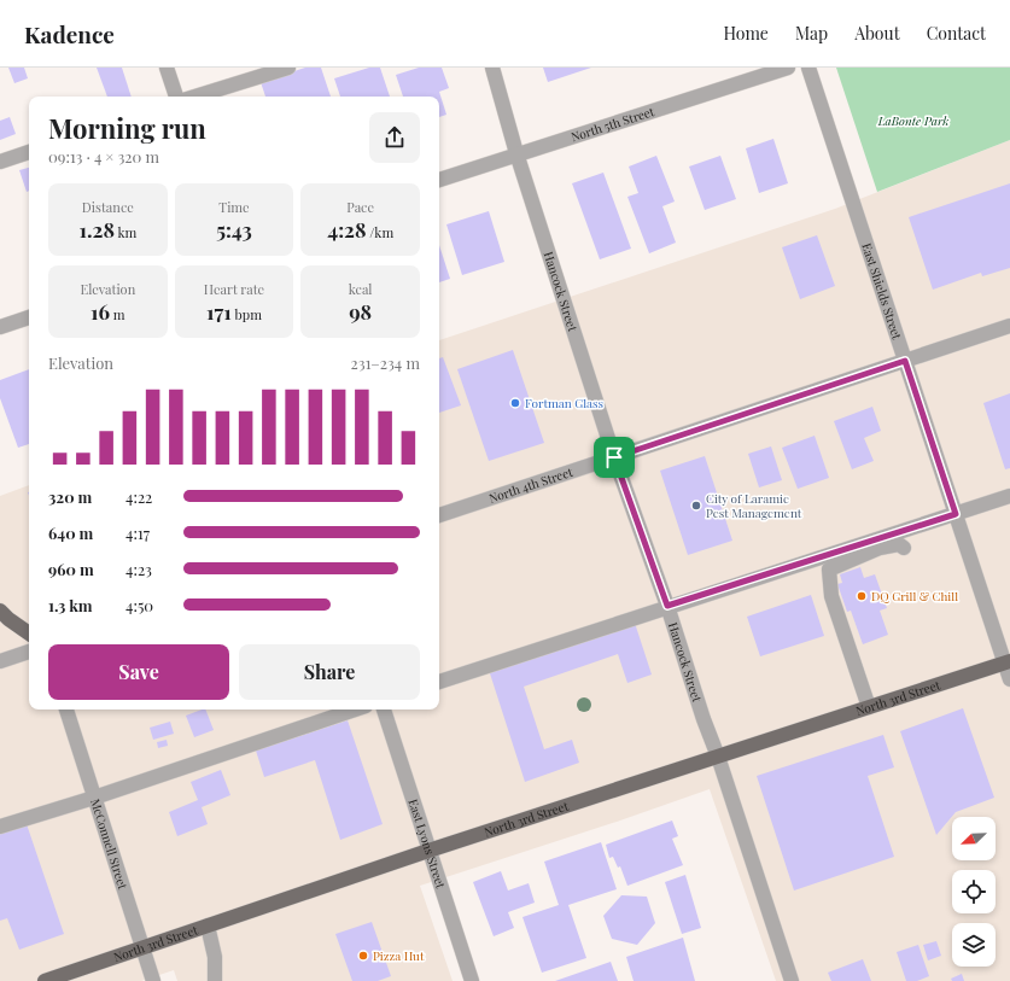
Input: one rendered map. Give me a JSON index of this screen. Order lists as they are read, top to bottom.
{
  "streets": {
    "main road": ["North 3rd Street"],
    "street": [
      "North 5th Street",
      "East Shields Street",
      "Hancock Street",
      "North 4th Street",
      "McConnell Street",
      "East Lyons Street"
    ]
  },
  "crossings": [
    ["North 5th Street", "Hancock Street"],
    ["East Shields Street", "North 4th Street"],
    ["East Shields Street", "North 3rd Street"],
    ["Hancock Street", "North 4th Street"],
    ["Hancock Street", "North 3rd Street"],
    ["North 3rd Street", "McConnell Street"],
    ["North 3rd Street", "East Lyons Street"]
  ],
  "parks": ["LaBonte Park"],
  "places": [
    "Fortman Glass",
    "City of Laramie Pest Management",
    "DQ Grill & Chill",
    "Pizza Hut"
  ],
  "north": "bottom left",
  "page": {
    "header": "Kadence",
    "nav": [
      "Home",
      "Map",
      "About",
      "Contact"
    ],
    "heading": ["Morning run", "09:13 · 4 × 320 m"],
    "stats": [
      ["Distance", "1.28 km"],
      ["Time", "5:43"],
      ["Pace", "4:28 /km"],
      ["Elevation", "16 m"],
      ["Heart rate", "171 bpm"],
      ["kcal", "98"]
    ],
    "chart": ["Elevation", "231–234 m"],
    "list": [
      {
        "name": "320 m",
        "note": "4:22"
      },
      {
        "name": "640 m",
        "note": "4:17"
      },
      {
        "name": "960 m",
        "note": "4:23"
      },
      {
        "name": "1.3 km",
        "note": "4:50"
      }
    ],
    "buttons": ["Save", "Share"]
  }
}
